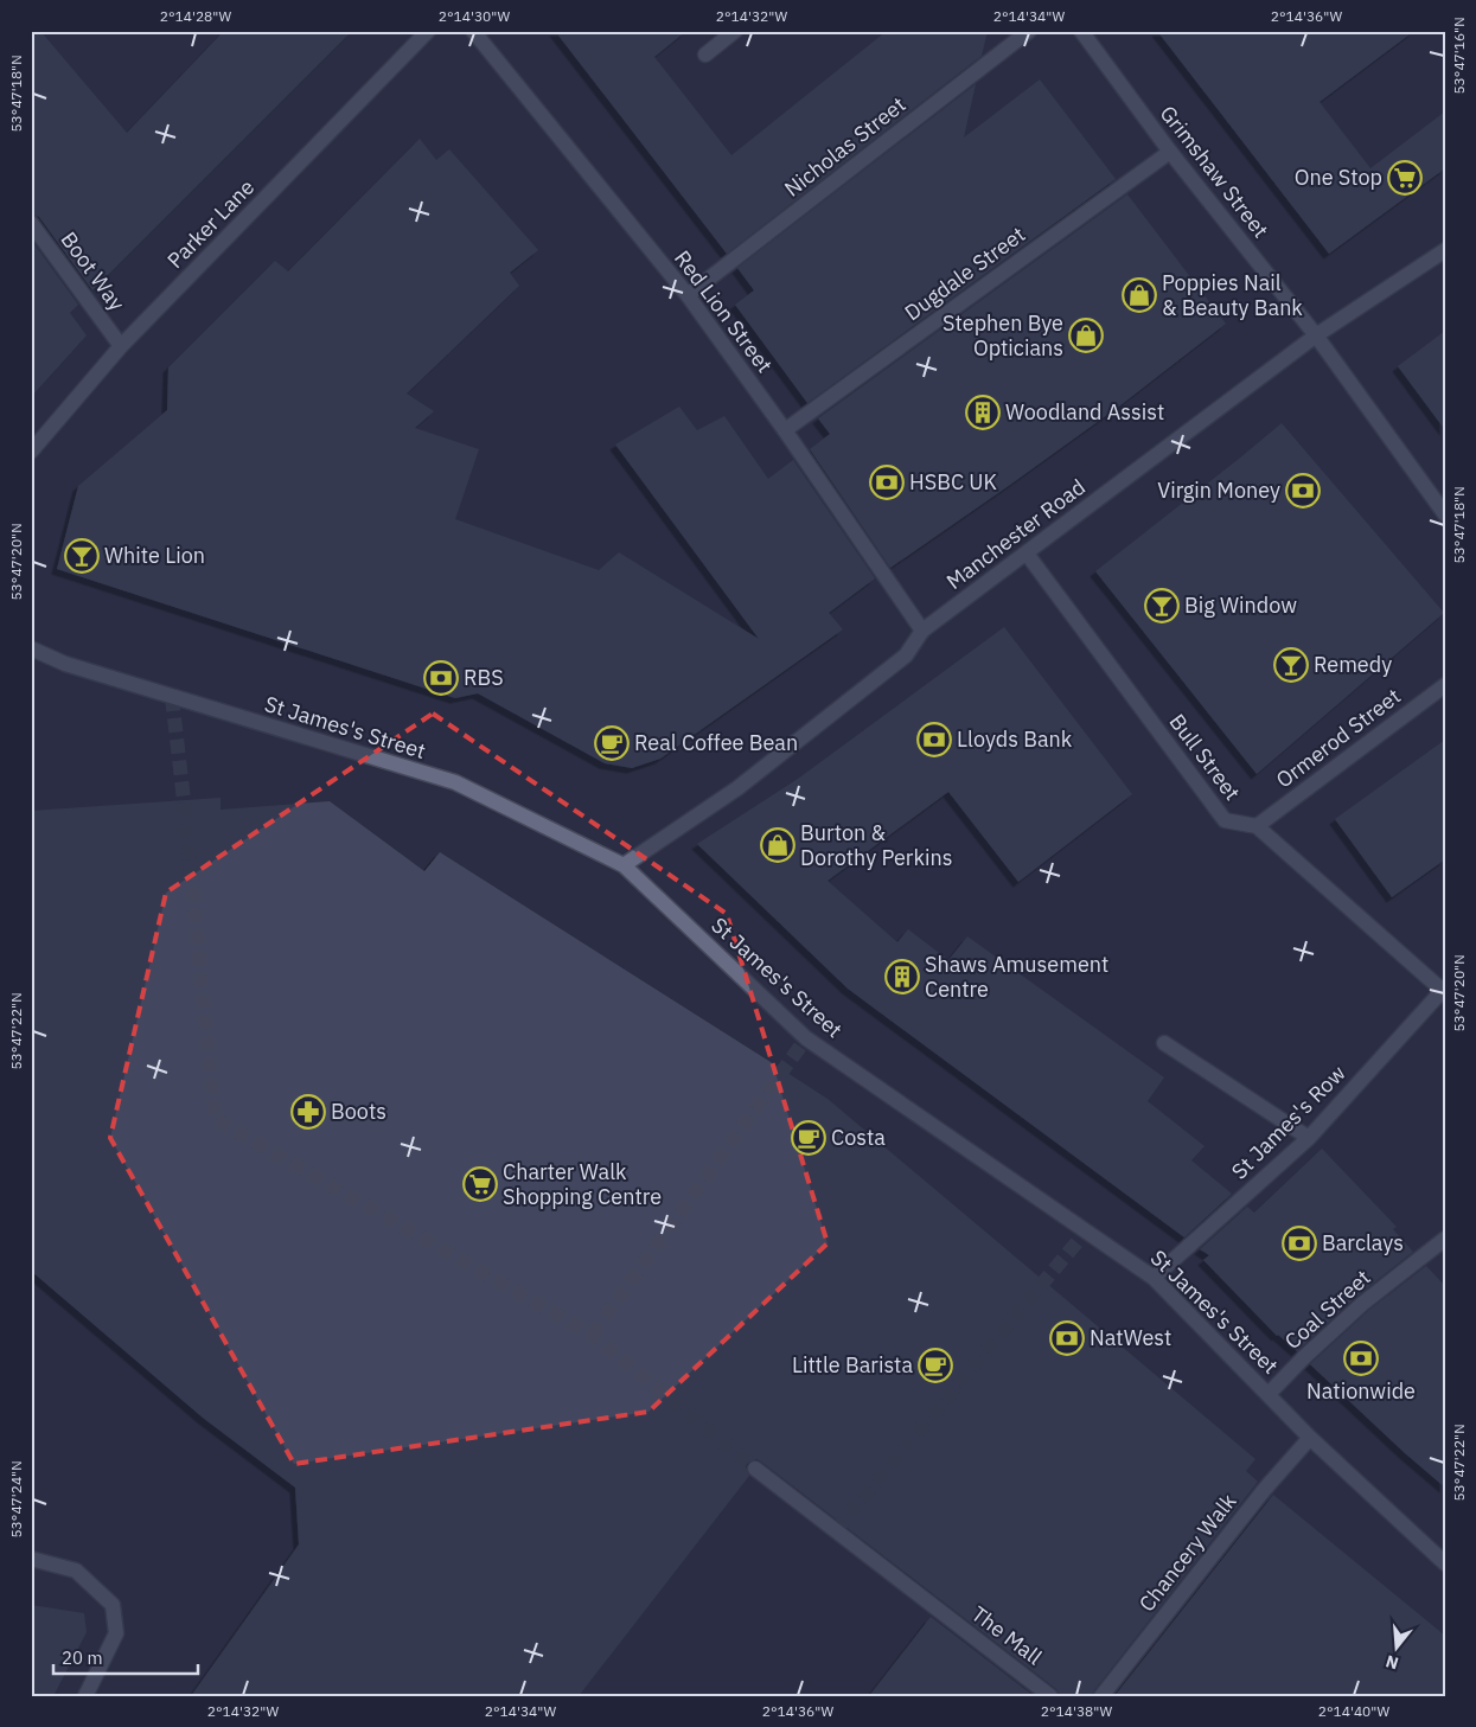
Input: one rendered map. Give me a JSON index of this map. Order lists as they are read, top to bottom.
{
  "streets": {
    "street": [
      "Nicholas Street",
      "Grimshaw Street",
      "Parker Lane",
      "Boot Way",
      "Dugdale Street",
      "Red Lion Street",
      "Manchester Road",
      "St James's Street",
      "Ormerod Street",
      "Bull Street",
      "St James's Row",
      "Coal Street",
      "Chancery Walk",
      "The Mall"
    ]
  },
  "crossings": [
    ["Nicholas Street", "Red Lion Street"],
    ["Grimshaw Street", "Dugdale Street"],
    ["Grimshaw Street", "Manchester Road"],
    ["Parker Lane", "Boot Way"],
    ["Dugdale Street", "Red Lion Street"],
    ["Red Lion Street", "Manchester Road"],
    ["Manchester Road", "St James's Street"],
    ["Manchester Road", "Bull Street"],
    ["St James's Street", "St James's Row"],
    ["St James's Street", "Coal Street"],
    ["St James's Street", "Chancery Walk"],
    ["Ormerod Street", "Bull Street"]
  ],
  "places": {
    "supermarket": ["One Stop", "Charter Walk Shopping Centre"],
    "shop": ["Poppies Nail & Beauty Bank", "Stephen Bye Opticians", "Burton & Dorothy Perkins"],
    "building": ["Woodland Assist", "Shaws Amusement Centre"],
    "bank": [
      "HSBC UK",
      "Virgin Money",
      "RBS",
      "Lloyds Bank",
      "Barclays",
      "NatWest",
      "Nationwide"
    ],
    "bar": ["White Lion", "Big Window", "Remedy"],
    "cafe": ["Real Coffee Bean", "Costa", "Little Barista"],
    "pharmacy": ["Boots"]
  },
  "scale_bar": "20 m",
  "north": "bottom",
  "coordinates": [
    "2°14'28\"W",
    "2°14'30\"W",
    "2°14'32\"W",
    "2°14'34\"W",
    "2°14'36\"W",
    "53°47'16\"N",
    "53°47'18\"N",
    "53°47'20\"N",
    "53°47'22\"N",
    "53°47'24\"N",
    "2°14'38\"W",
    "2°14'40\"W"
  ]
}
